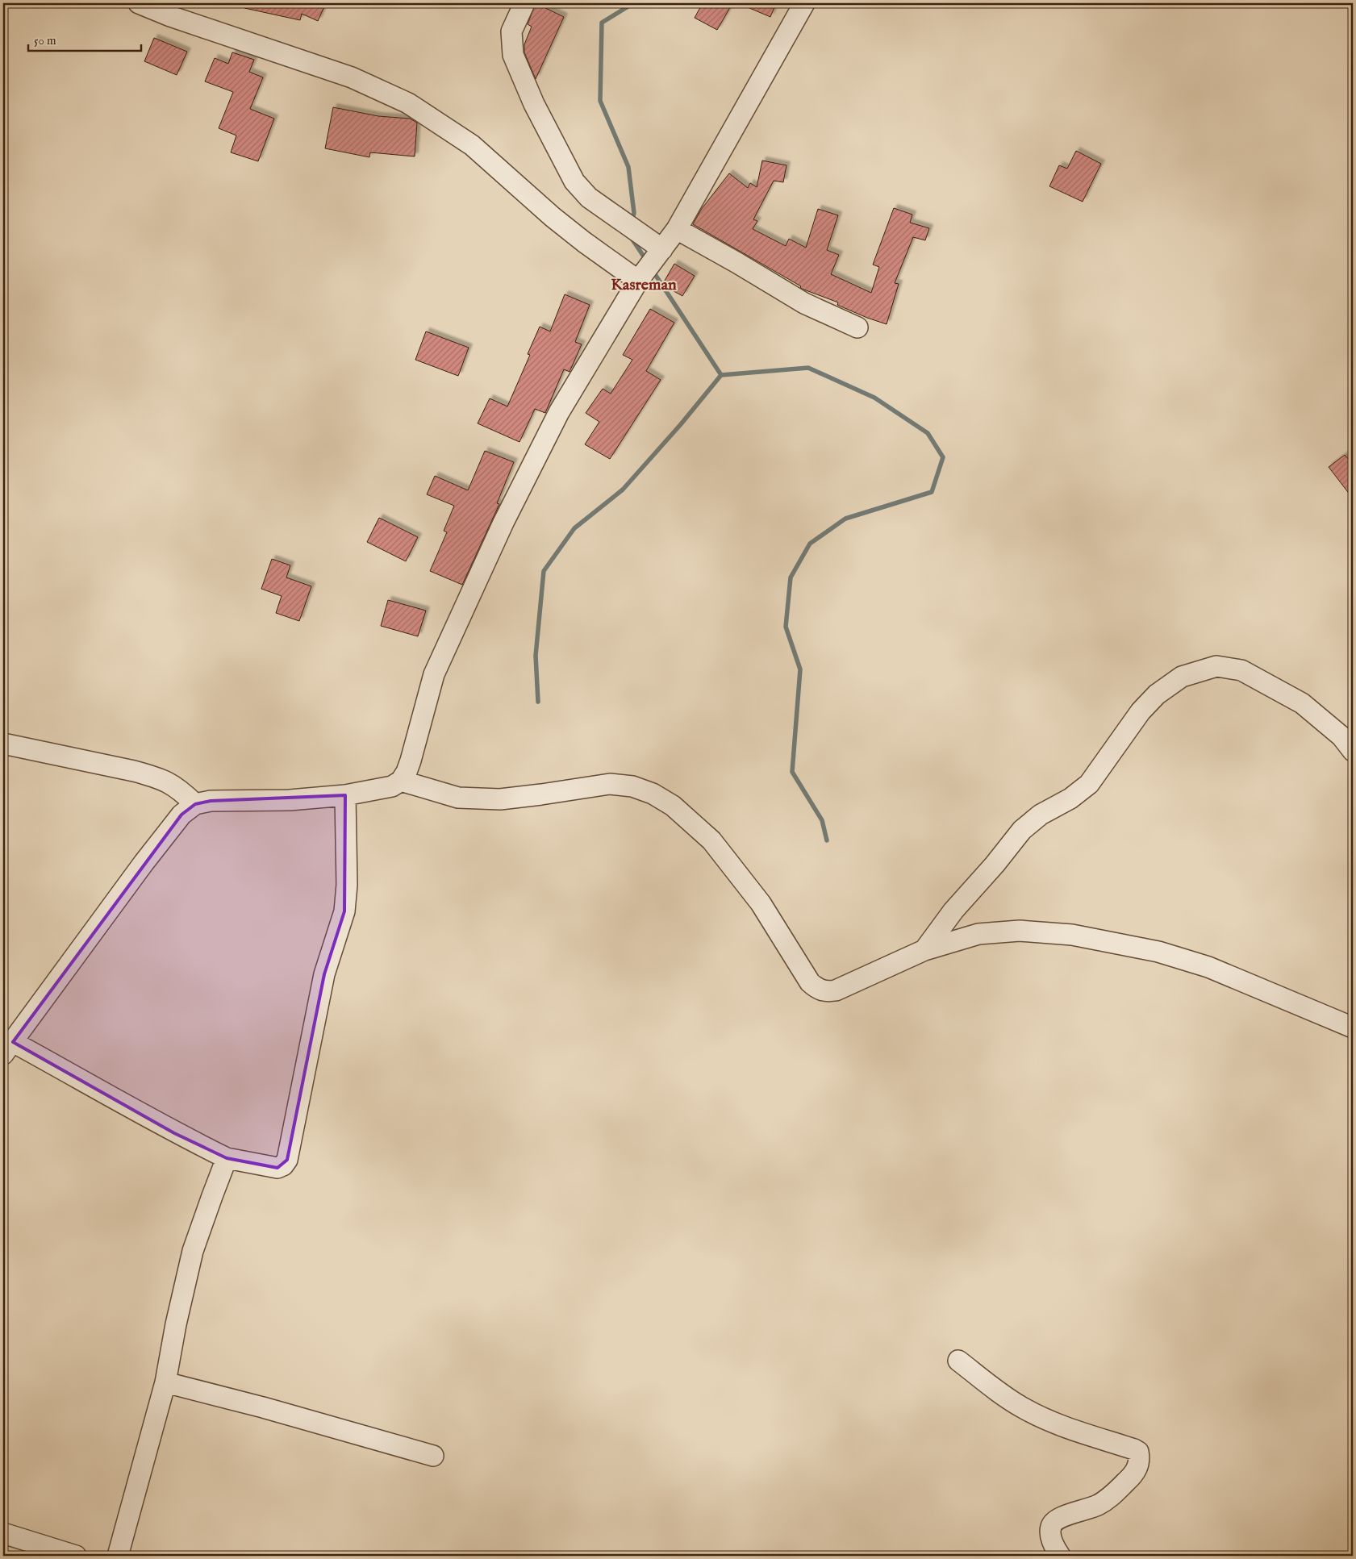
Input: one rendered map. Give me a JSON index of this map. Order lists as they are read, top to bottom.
{
  "districts": ["Kasreman"],
  "scale_bar": "50 m"
}
